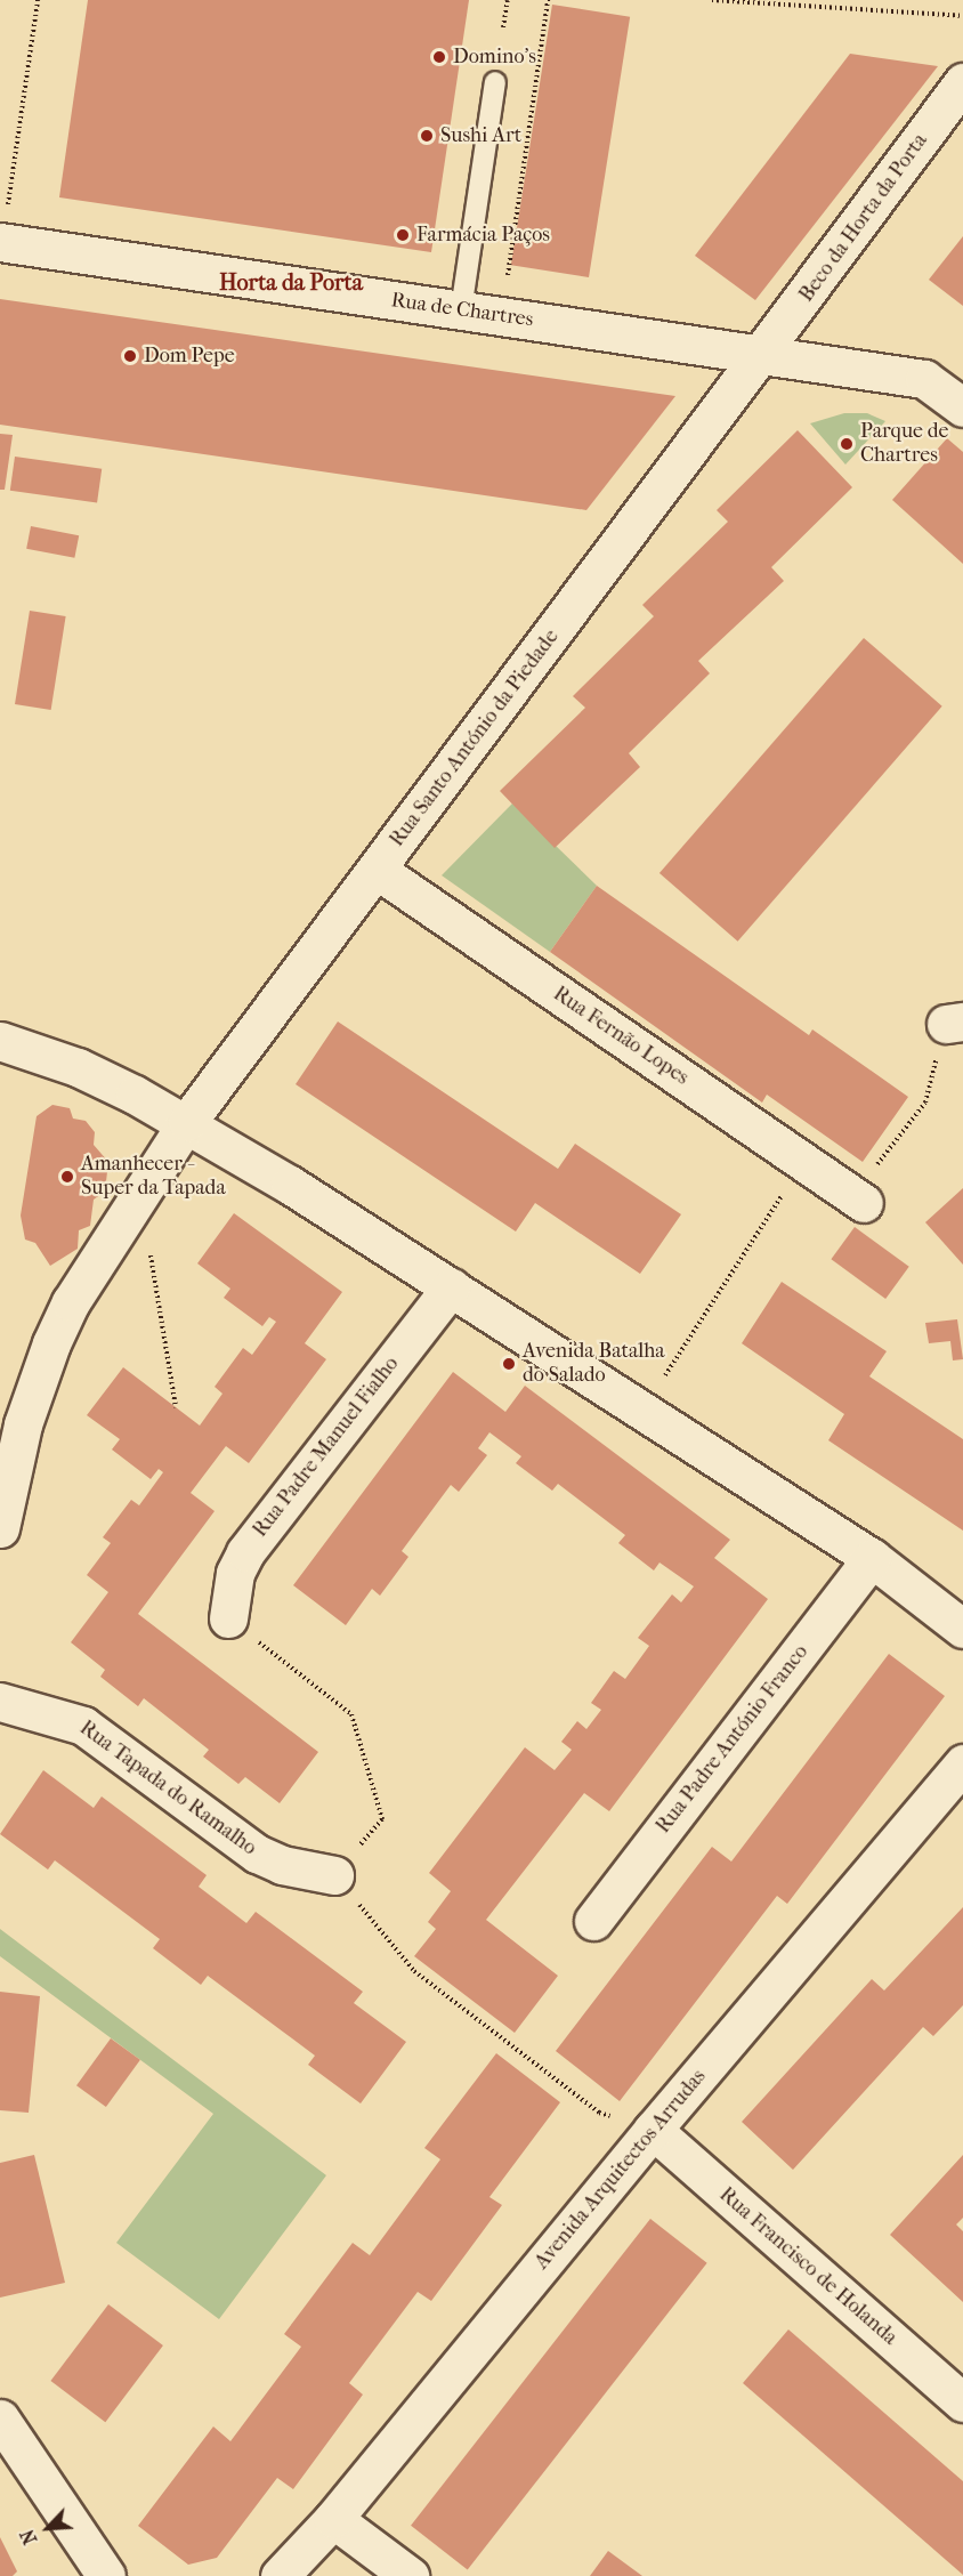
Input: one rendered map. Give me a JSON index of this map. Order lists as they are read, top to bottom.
{
  "streets": {
    "street": [
      "Beco da Horta da Porta",
      "Rua de Chartres",
      "Rua Santo António da Piedade",
      "Rua Fernão Lopes",
      "Rua Padre Manuel Fialho",
      "Rua Padre António Franco",
      "Rua Tapada do Ramalho",
      "Avenida Arquitectos Arrudas",
      "Rua Francisco de Holanda"
    ]
  },
  "crossings": [
    ["Beco da Horta da Porta", "Rua de Chartres"],
    ["Beco da Horta da Porta", "Rua Santo António da Piedade"],
    ["Rua de Chartres", "Rua Santo António da Piedade"],
    ["Rua Santo António da Piedade", "Rua Fernão Lopes"],
    ["Avenida Arquitectos Arrudas", "Rua Francisco de Holanda"]
  ],
  "districts": ["Horta da Porta"],
  "places": [
    "Domino's",
    "Sushi Art",
    "Farmácia Paços",
    "Dom Pepe",
    "Parque de Chartres",
    "Amanhecer - Super da Tapada",
    "Avenida Batalha do Salado"
  ],
  "north": "bottom left"
}
